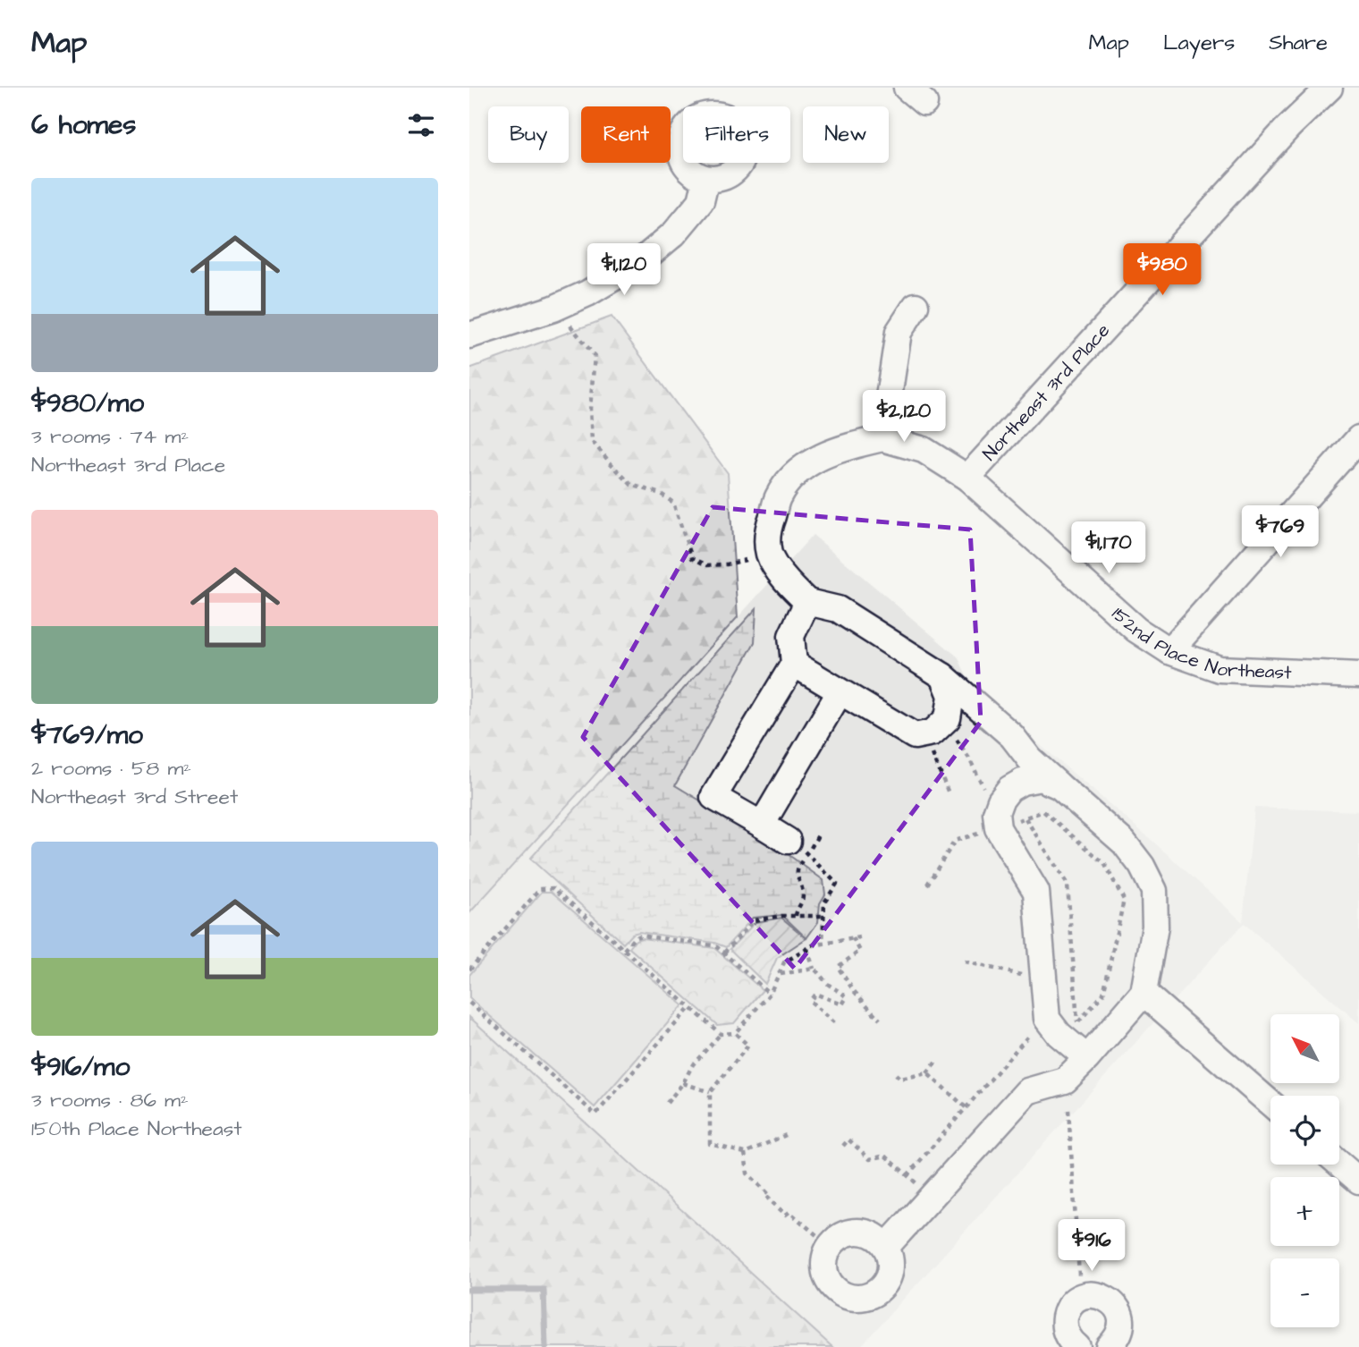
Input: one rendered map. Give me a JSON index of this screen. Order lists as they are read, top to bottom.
{
  "streets": {
    "street": ["Northeast 3rd Place", "152nd Place Northeast"]
  },
  "crossings": [
    ["Northeast 3rd Place", "152nd Place Northeast"]
  ],
  "north": "top left",
  "page": {
    "header": "Map",
    "nav": ["Map", "Layers", "Share"],
    "heading": "6 homes",
    "chip": [
      "Buy",
      "Rent",
      "Filters",
      "New"
    ],
    "list": [
      {
        "name": "$980/mo",
        "note": "3 rooms · 74 m² · Northeast 3rd Place"
      },
      {
        "name": "$769/mo",
        "note": "2 rooms · 58 m² · Northeast 3rd Street"
      },
      {
        "name": "$916/mo",
        "note": "3 rooms · 86 m² · 150th Place Northeast"
      }
    ],
    "price": [
      "$1,120",
      "$980",
      "$2,120",
      "$769",
      "$1,170",
      "$916"
    ],
    "map_buttons": ["+", "−"]
  }
}
